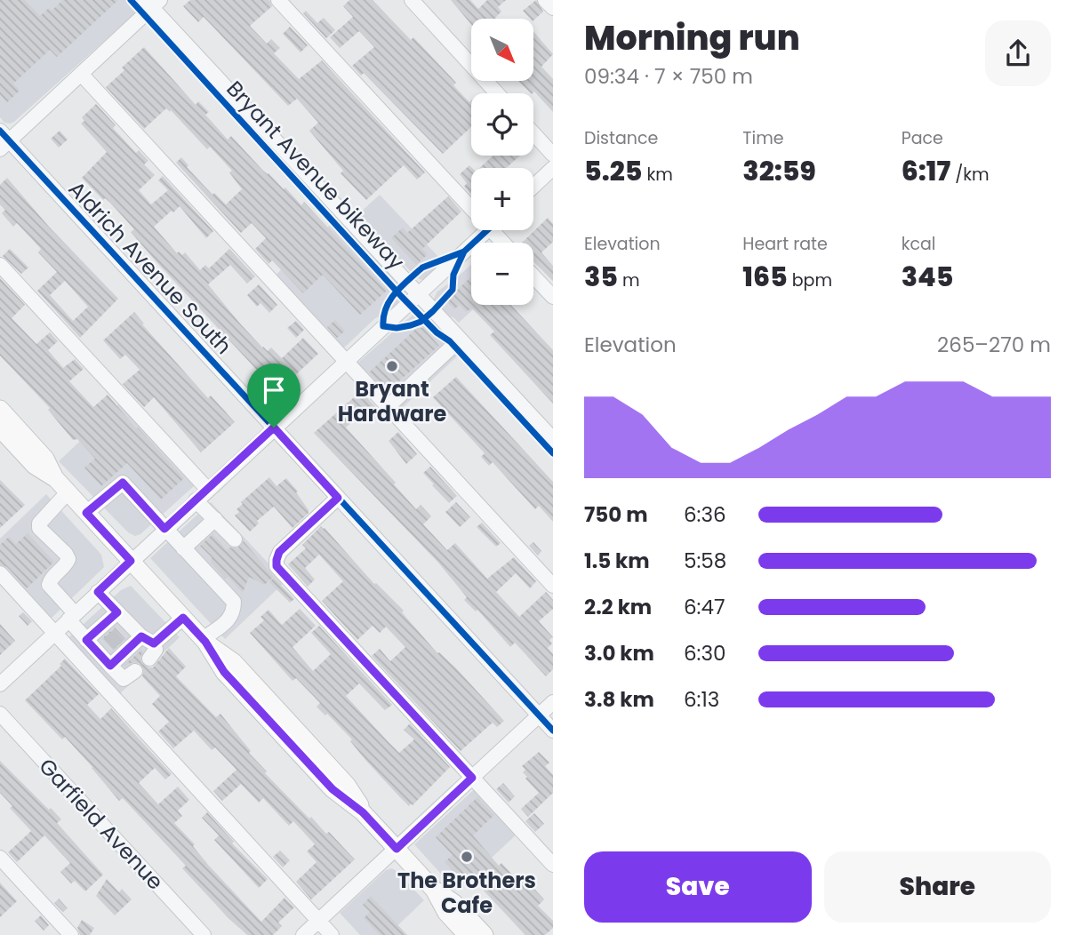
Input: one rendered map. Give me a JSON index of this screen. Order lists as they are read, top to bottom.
{
  "streets": {
    "street": ["Aldrich Avenue South", "Garfield Avenue"],
    "cycle path": ["Bryant Avenue bikeway"]
  },
  "places": ["Bryant Hardware", "The Brothers Cafe"],
  "north": "bottom right",
  "page": {
    "heading": ["Morning run", "09:34 · 7 × 750 m"],
    "map_buttons": ["+", "−"],
    "stats": [
      ["Distance", "5.25 km"],
      ["Time", "32:59"],
      ["Pace", "6:17 /km"],
      ["Elevation", "35 m"],
      ["Heart rate", "165 bpm"],
      ["kcal", "345"]
    ],
    "chart": ["Elevation", "265–270 m"],
    "list": [
      {
        "name": "750 m",
        "note": "6:36"
      },
      {
        "name": "1.5 km",
        "note": "5:58"
      },
      {
        "name": "2.2 km",
        "note": "6:47"
      },
      {
        "name": "3.0 km",
        "note": "6:30"
      },
      {
        "name": "3.8 km",
        "note": "6:13"
      }
    ],
    "buttons": ["Save", "Share"]
  }
}
